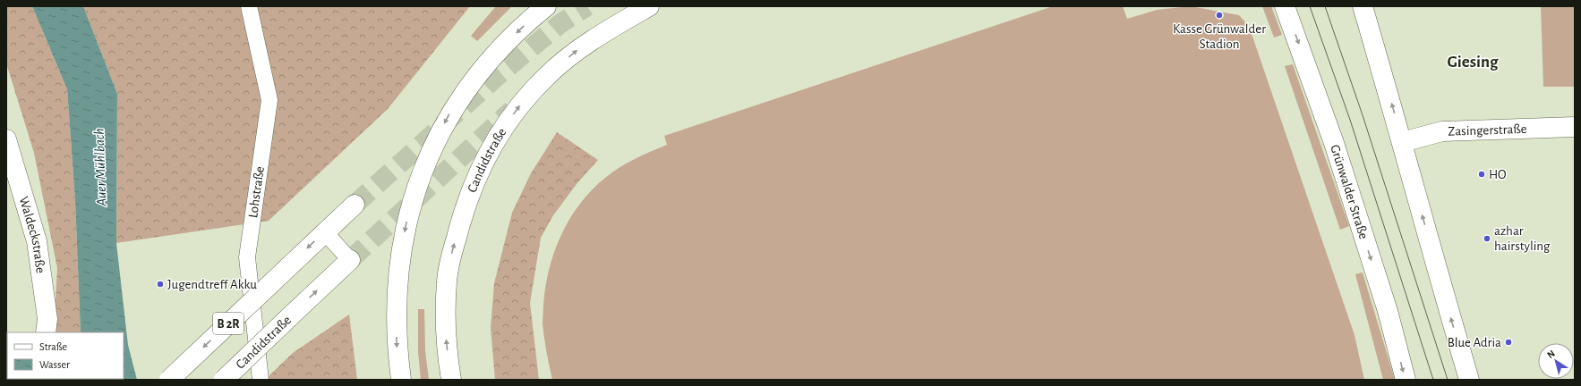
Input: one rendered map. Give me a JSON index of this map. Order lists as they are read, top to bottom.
{
  "streets": {
    "main road": [
      "Zasingerstraße",
      "Candidstraße",
      "Grünwalder Straße",
      "Waldeckstraße",
      "B 2R"
    ],
    "lane": ["Lohstraße"]
  },
  "districts": ["Giesing"],
  "water": ["Auer Mühlbach"],
  "places": [
    "Kasse Grünwalder Stadion",
    "HO",
    "azhar hairstyling",
    "Jugendtreff Akku",
    "Blue Adria"
  ],
  "legend": ["Straße", "Wasser"],
  "north": "top left"
}
